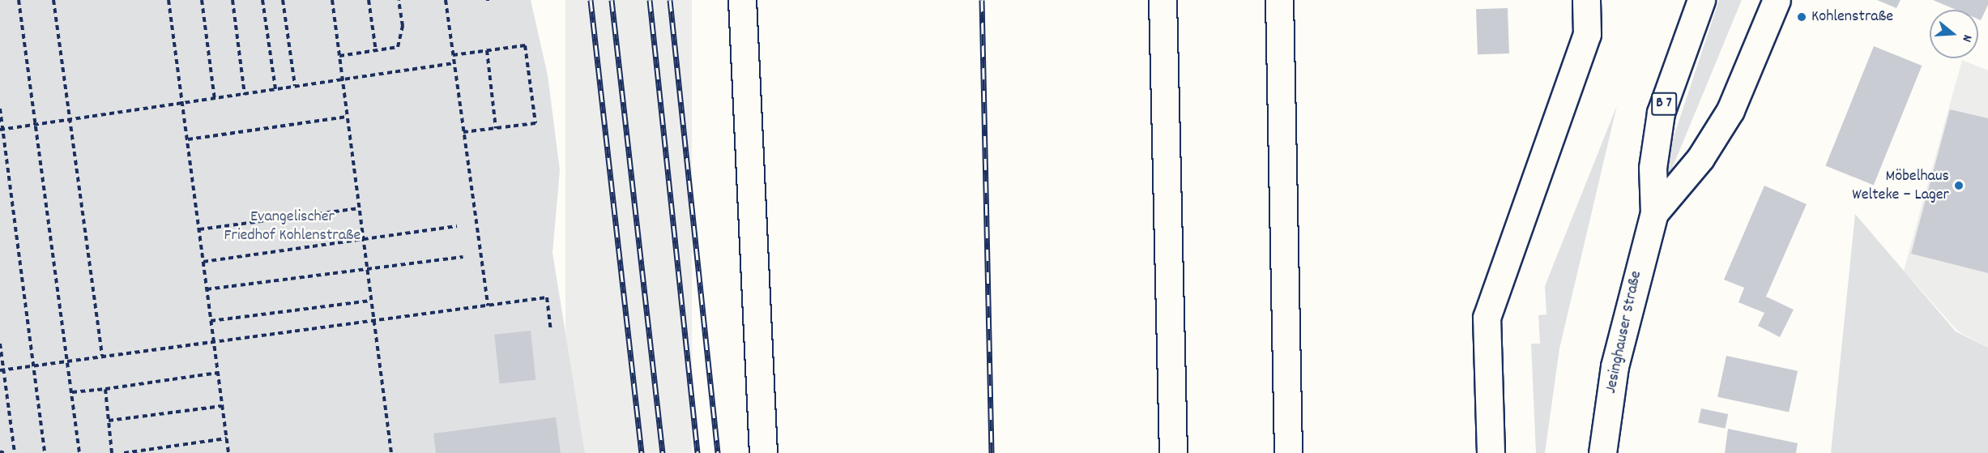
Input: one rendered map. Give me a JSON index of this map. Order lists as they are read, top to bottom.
{
  "streets": {
    "main road": ["B 7", "Jesinghauser Straße"]
  },
  "parks": ["Evangelischer Friedhof Kohlenstraße"],
  "places": ["Kohlenstraße", "Möbelhaus Welteke – Lager"],
  "north": "right"
}
